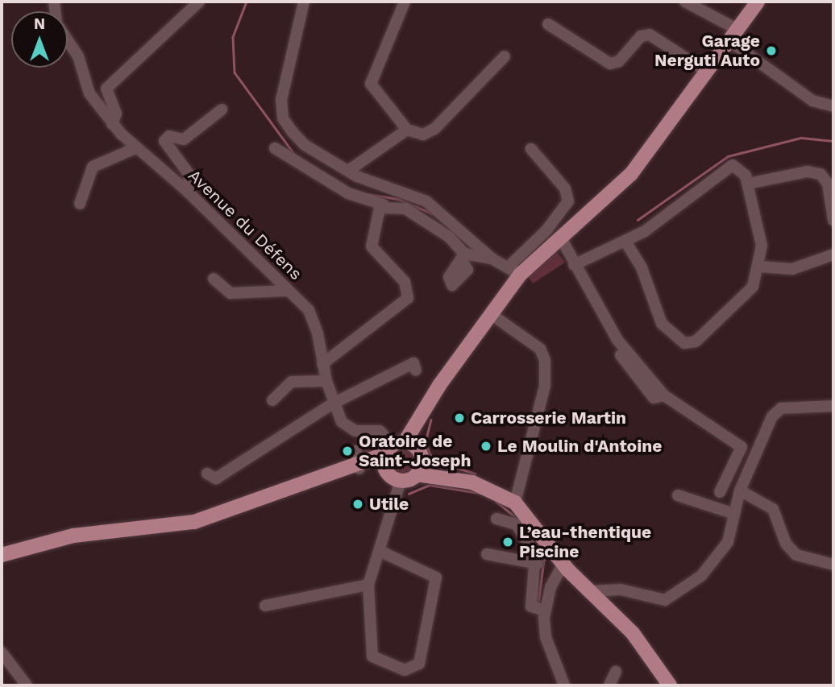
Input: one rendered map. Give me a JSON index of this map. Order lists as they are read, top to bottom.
{
  "streets": {
    "street": ["Avenue du Défens"]
  },
  "places": [
    "Garage Nerguti Auto",
    "Carrosserie Martin",
    "Le Moulin d'Antoine",
    "Oratoire de Saint-Joseph",
    "Utile",
    "L’eau-thentique Piscine"
  ],
  "north": "top"
}
